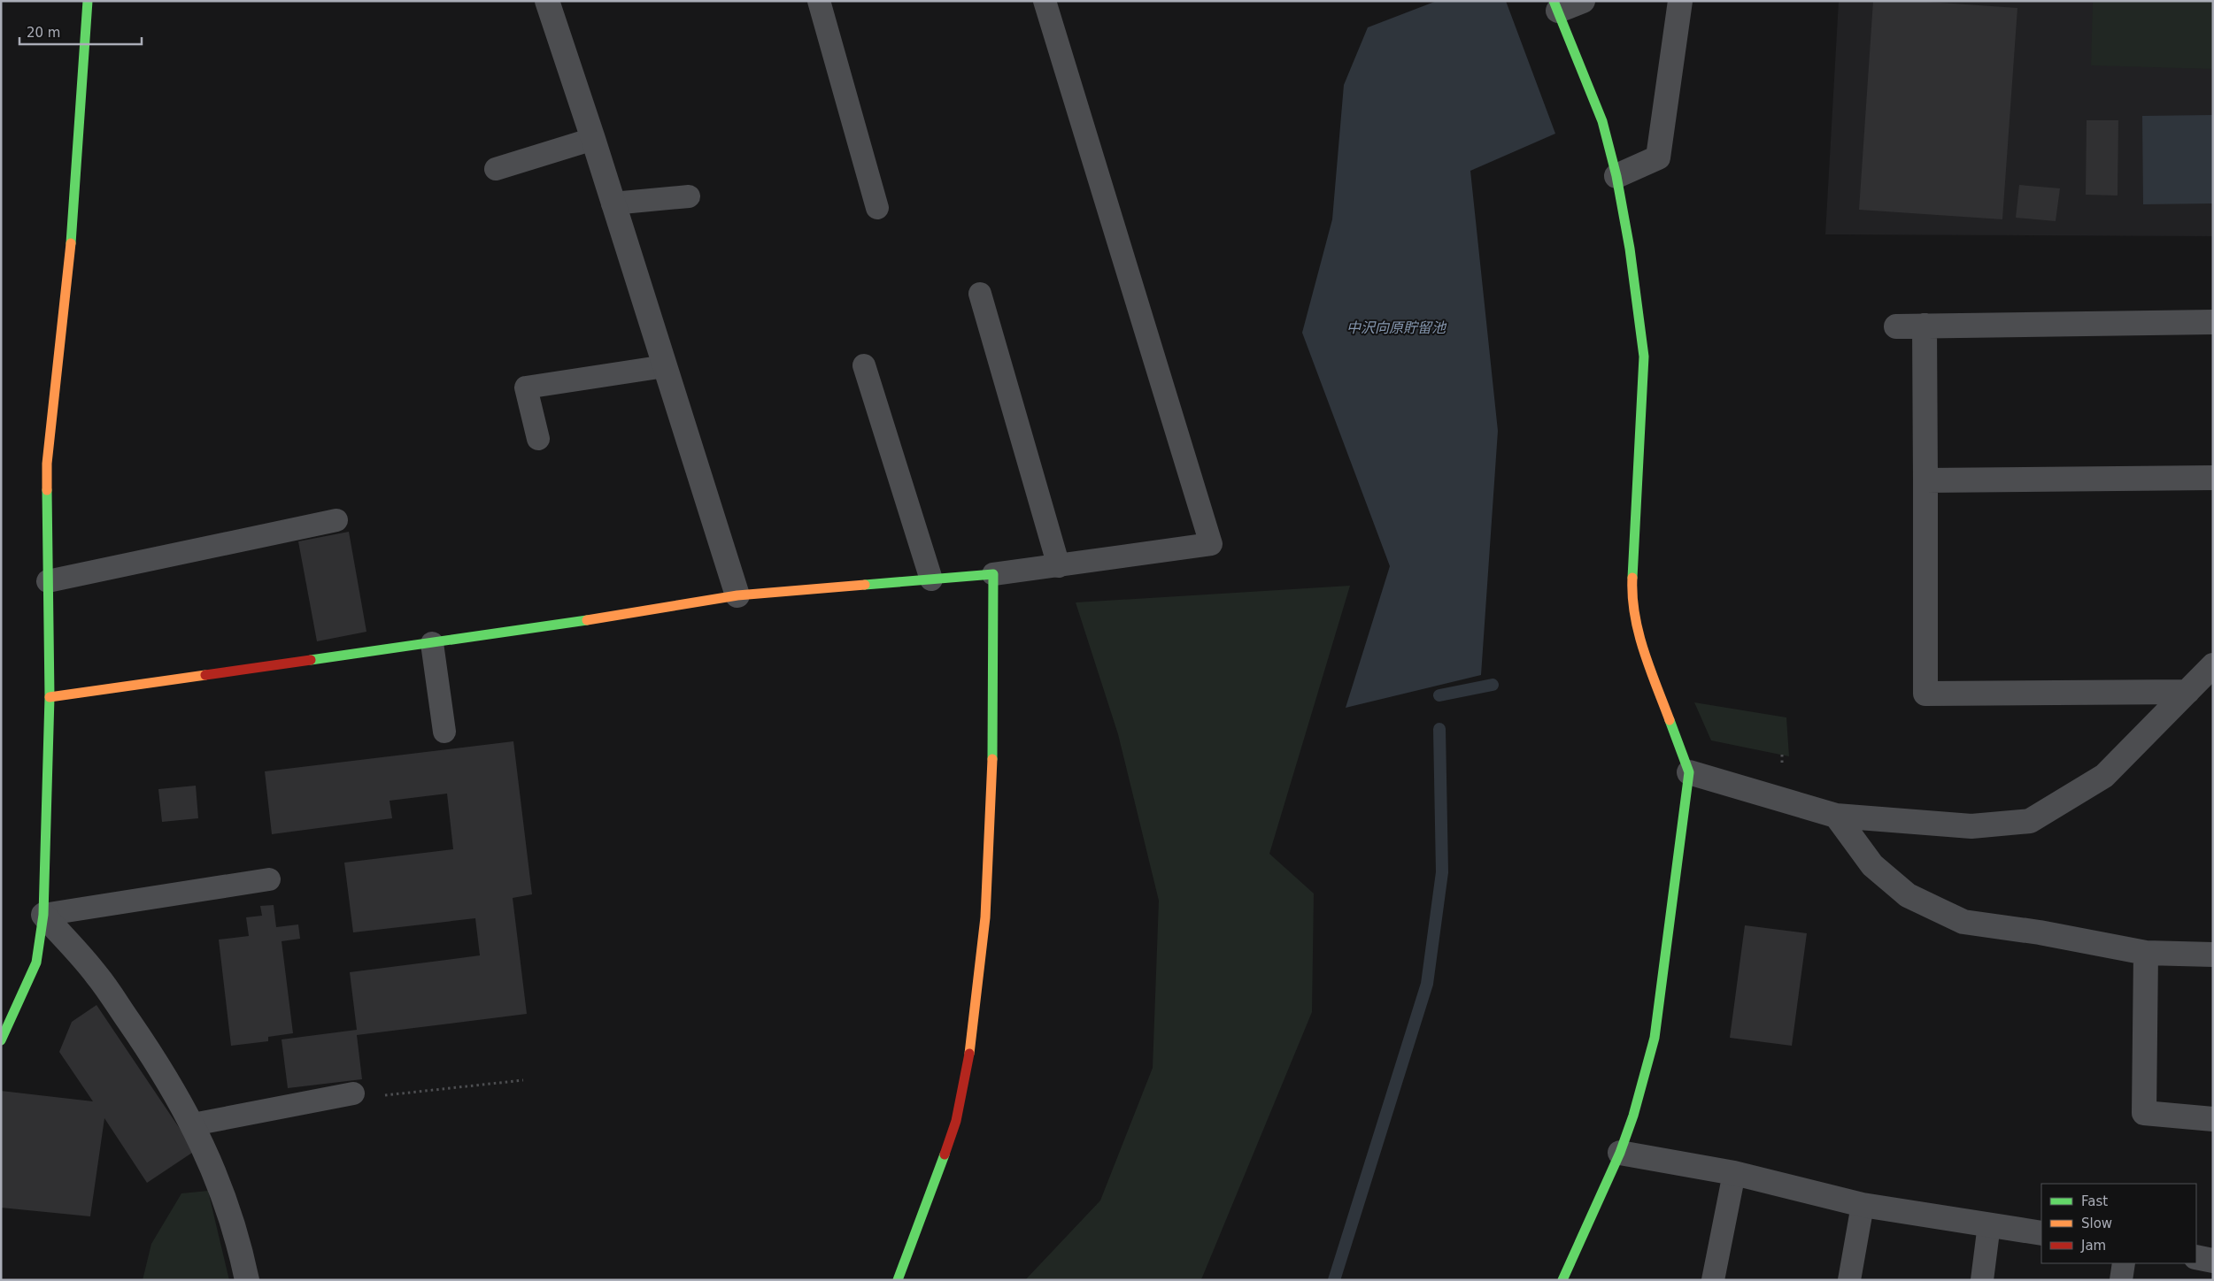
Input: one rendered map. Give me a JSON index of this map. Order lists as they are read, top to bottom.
{
  "water": ["中沢向原貯留池"],
  "legend": ["Fast", "Slow", "Jam"],
  "scale_bar": "20 m"
}
